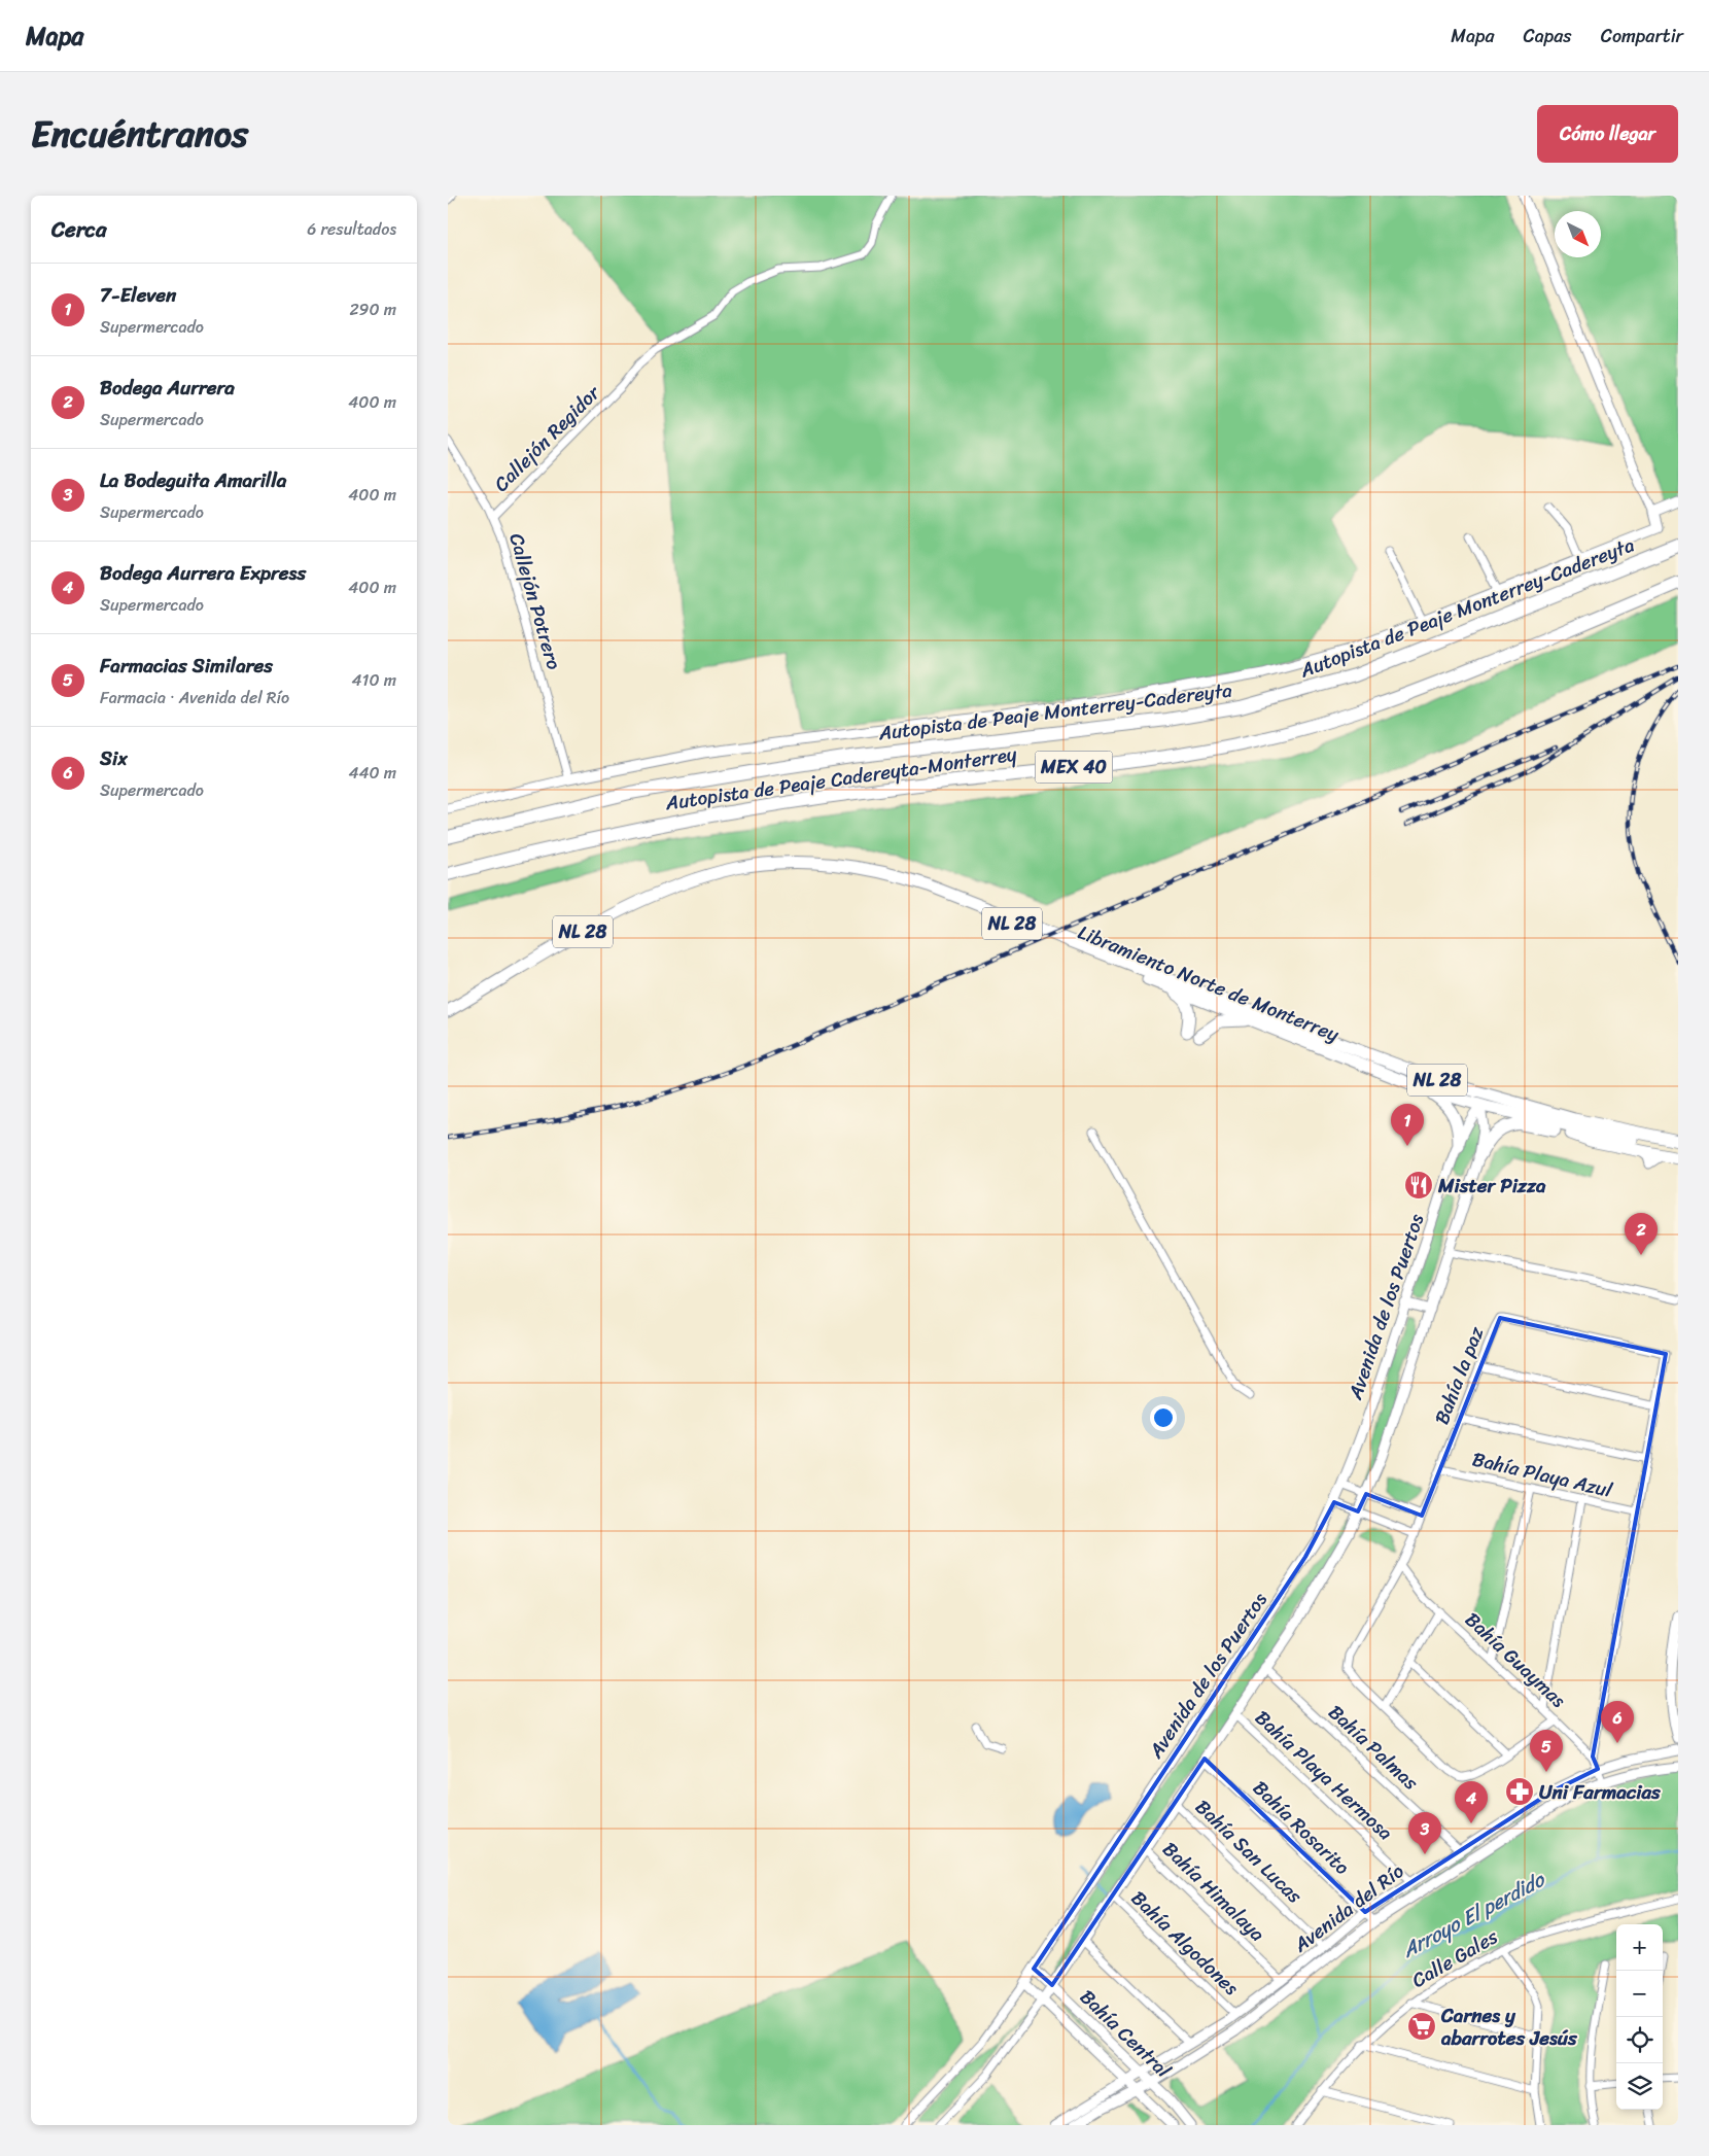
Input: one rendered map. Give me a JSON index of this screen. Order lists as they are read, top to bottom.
{
  "streets": {
    "highway": ["Autopista de Peaje Monterrey-Cadereyta", "MEX 40", "Autopista de Peaje Cadereyta-Monterrey"],
    "main road": ["NL 28", "Libramiento Norte de Monterrey"],
    "street": [
      "Callejón Regidor",
      "Callejón Potrero",
      "Avenida de los Puertos",
      "Bahía la paz",
      "Bahía Playa Azul",
      "Bahía Guaymas",
      "Bahía Palmas",
      "Bahía Playa Hermosa",
      "Bahía Rosarito",
      "Bahía San Lucas",
      "Bahía Himalaya",
      "Avenida del Río",
      "Bahía Algodones",
      "Calle Gales",
      "Bahía Central"
    ]
  },
  "crossings": [
    ["Callejón Regidor", "Callejón Potrero"],
    ["Libramiento Norte de Monterrey", "Avenida de los Puertos"],
    ["Avenida de los Puertos", "Bahía Central"],
    ["Bahía la paz", "Bahía Playa Azul"],
    ["Bahía la paz", "Bahía Guaymas"],
    ["Bahía Guaymas", "Avenida del Río"],
    ["Bahía Palmas", "Avenida del Río"],
    ["Bahía Playa Hermosa", "Avenida del Río"],
    ["Bahía Rosarito", "Avenida del Río"],
    ["Bahía San Lucas", "Avenida del Río"],
    ["Bahía Himalaya", "Avenida del Río"],
    ["Avenida del Río", "Bahía Algodones"],
    ["Avenida del Río", "Bahía Central"]
  ],
  "water": ["Arroyo El perdido"],
  "places": {
    "restaurant": ["Mister Pizza"],
    "pharmacy": ["Uni Farmacias"],
    "supermarket": ["Carnes y abarrotes Jesús"]
  },
  "north": "bottom right",
  "page": {
    "header": "Mapa",
    "nav": ["Mapa", "Capas", "Compartir"],
    "title": "Encuéntranos",
    "buttons": "Cómo llegar",
    "heading": ["Cerca", "6 resultados"],
    "list": [
      {
        "mark": "1",
        "name": "7-Eleven",
        "note": "Supermercado",
        "value": "290 m"
      },
      {
        "mark": "2",
        "name": "Bodega Aurrera",
        "note": "Supermercado",
        "value": "400 m"
      },
      {
        "mark": "3",
        "name": "La Bodeguita Amarilla",
        "note": "Supermercado",
        "value": "400 m"
      },
      {
        "mark": "4",
        "name": "Bodega Aurrera Express",
        "note": "Supermercado",
        "value": "400 m"
      },
      {
        "mark": "5",
        "name": "Farmacias Similares",
        "note": "Farmacia · Avenida del Río",
        "value": "410 m"
      },
      {
        "mark": "6",
        "name": "Six",
        "note": "Supermercado",
        "value": "440 m"
      }
    ],
    "pins": [
      "1",
      "2",
      "6",
      "5",
      "4",
      "3"
    ],
    "map_buttons": ["+", "−"]
  }
}
